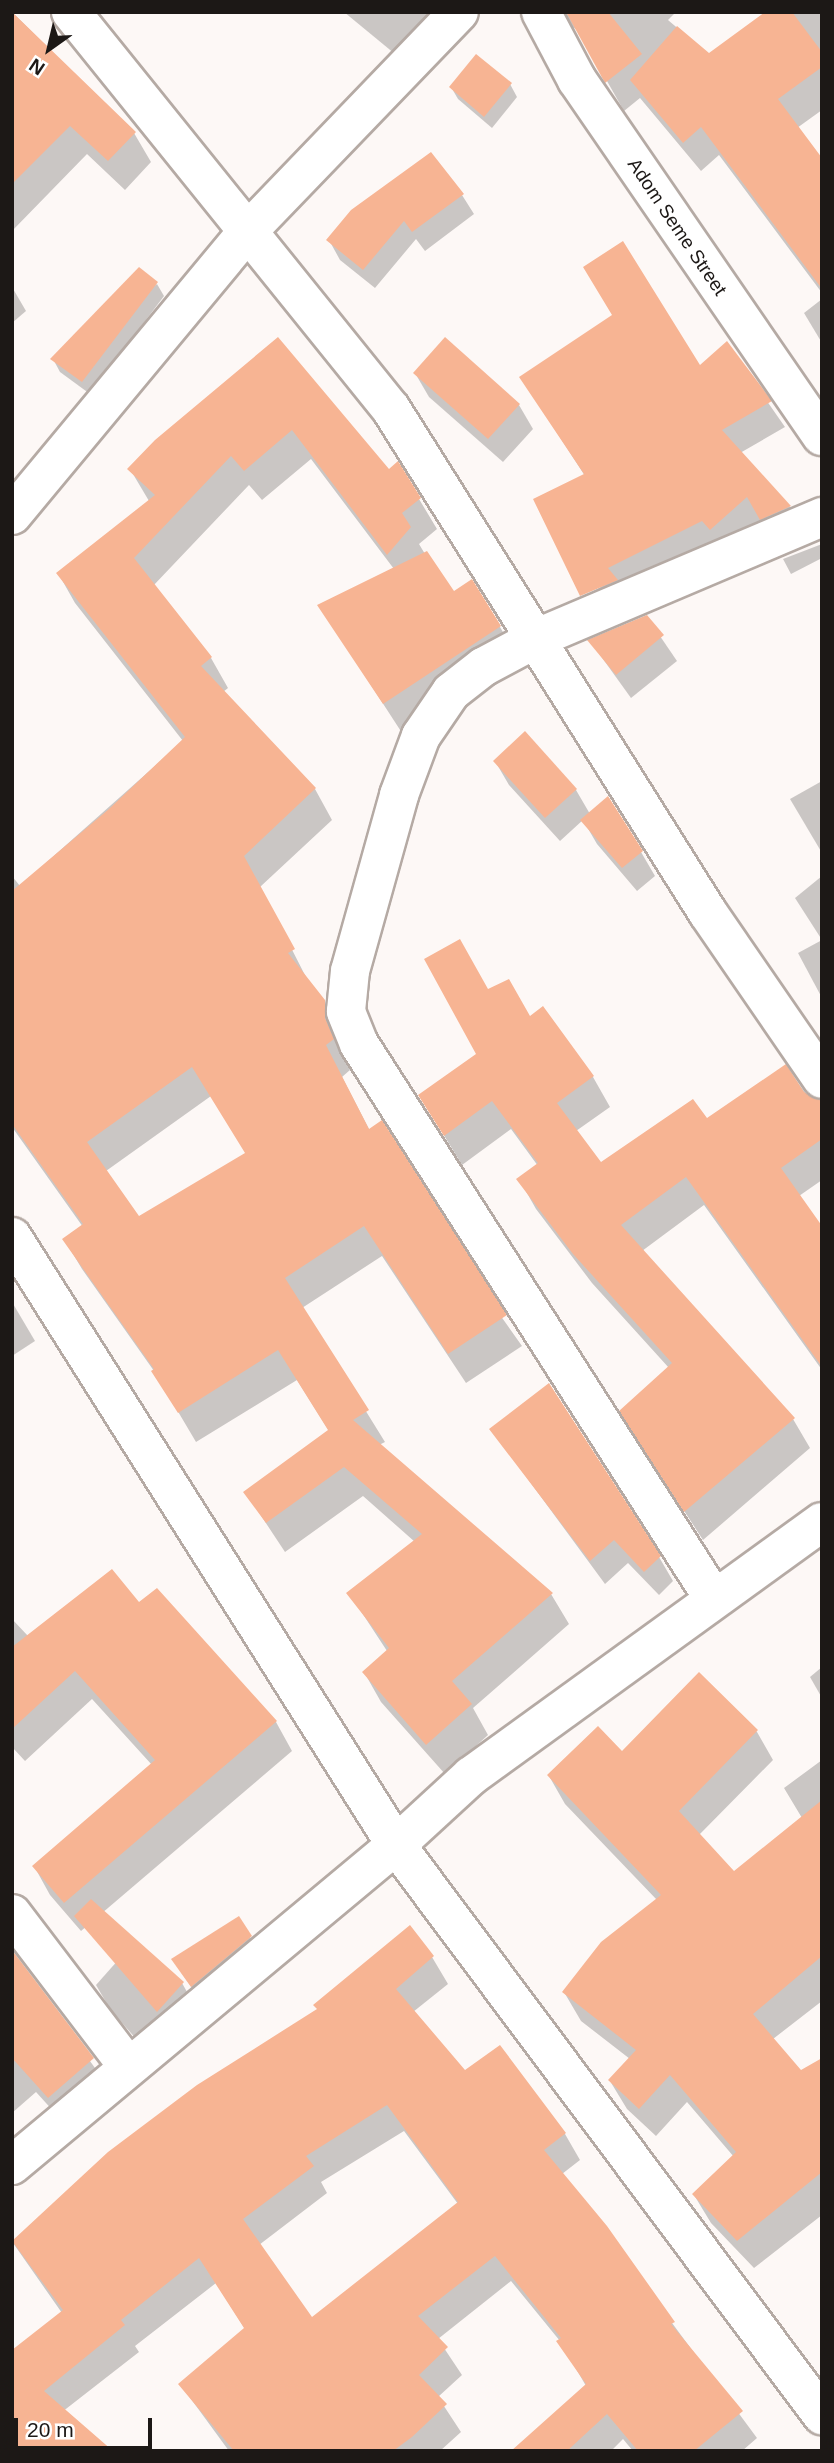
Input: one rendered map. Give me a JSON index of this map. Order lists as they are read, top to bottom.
{
  "streets": {
    "street": ["Adom Seme Street"]
  },
  "scale_bar": "20 m",
  "north": "bottom left"
}
